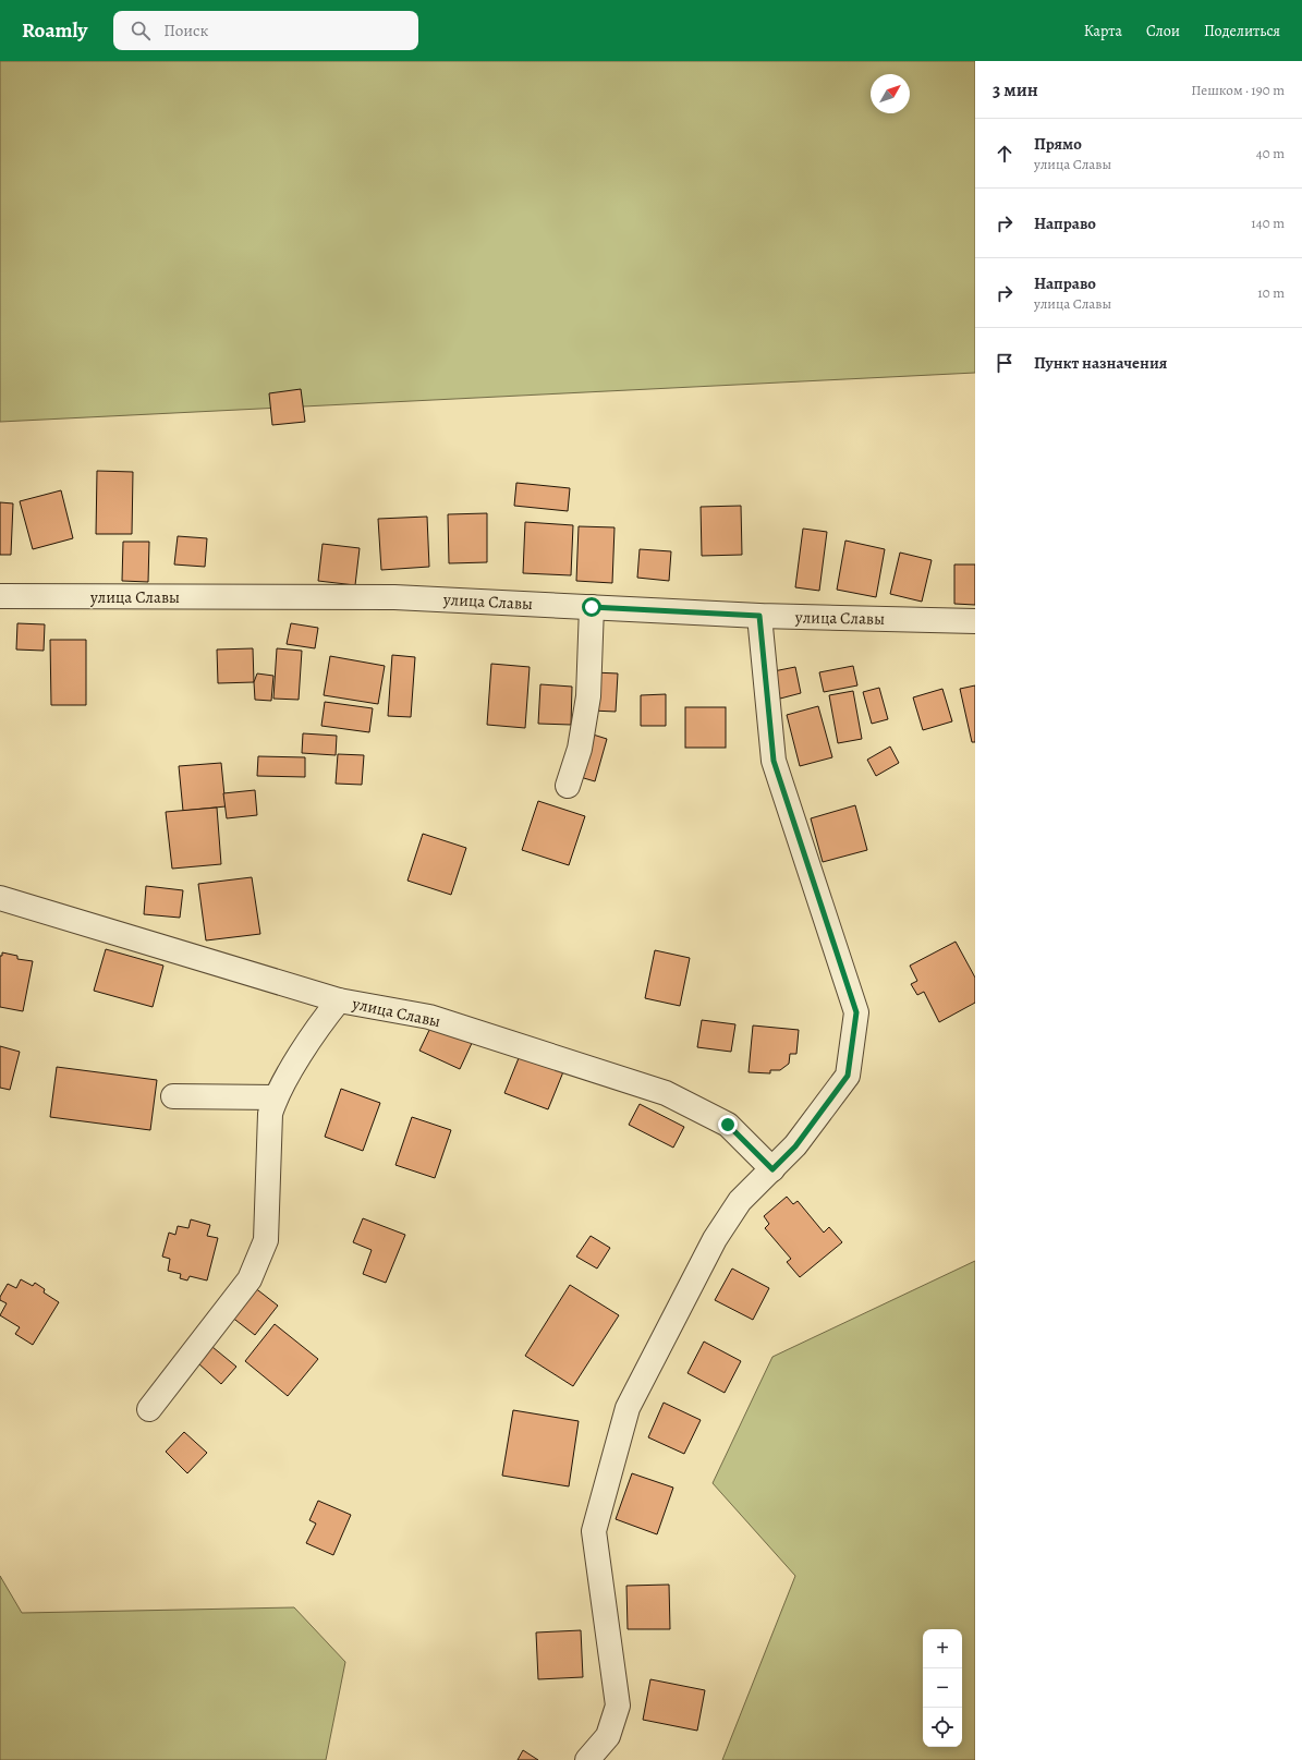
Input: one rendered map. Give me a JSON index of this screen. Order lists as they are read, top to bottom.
{
  "streets": {
    "street": ["улица Славы"]
  },
  "north": "top right",
  "page": {
    "header": "Roamly",
    "search": "Поиск",
    "nav": ["Карта", "Слои", "Поделиться"],
    "heading": ["3 мин", "Пешком · 190 m"],
    "list": [
      ["Прямо", "улица Славы", "40 m"],
      ["Направо", "140 m"],
      ["Направо", "улица Славы", "10 m"],
      "Пункт назначения"
    ],
    "map_buttons": ["+", "−"]
  }
}
